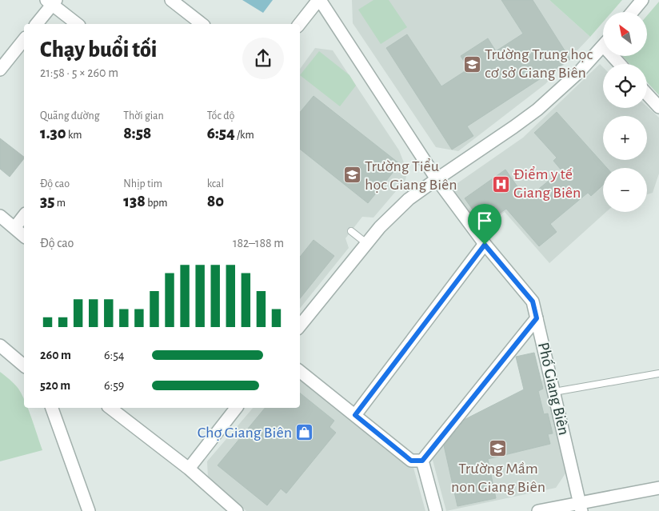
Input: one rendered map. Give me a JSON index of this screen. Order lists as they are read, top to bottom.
{
  "streets": {
    "street": ["Phố Giang Biên"]
  },
  "places": {
    "school or university": ["Trường Trung học cơ sở Giang Biên", "Trường Tiểu học Giang Biên", "Trường Mầm non Giang Biên"],
    "hospital": ["Điểm y tế Giang Biên"],
    "shop": ["Chợ Giang Biên"]
  },
  "north": "top left",
  "page": {
    "map_buttons": ["+", "−"],
    "heading": ["Chạy buổi tối", "21:58 · 5 × 260 m"],
    "stats": [
      ["Quãng đường", "1.30 km"],
      ["Thời gian", "8:58"],
      ["Tốc độ", "6:54 /km"],
      ["Độ cao", "35 m"],
      ["Nhịp tim", "138 bpm"],
      ["kcal", "80"]
    ],
    "chart": ["Độ cao", "182–188 m"],
    "list": [
      {
        "name": "260 m",
        "note": "6:54"
      },
      {
        "name": "520 m",
        "note": "6:59"
      }
    ]
  }
}
